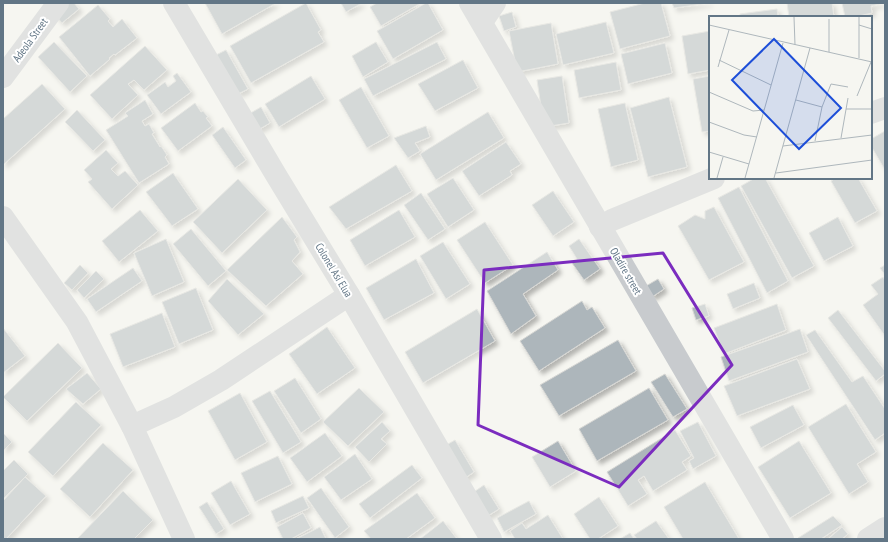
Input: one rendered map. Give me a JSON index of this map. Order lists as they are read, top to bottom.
{
  "streets": {
    "street": ["Adeola Street", "Colonel Asi Elua", "Oladire street"]
  }
}
